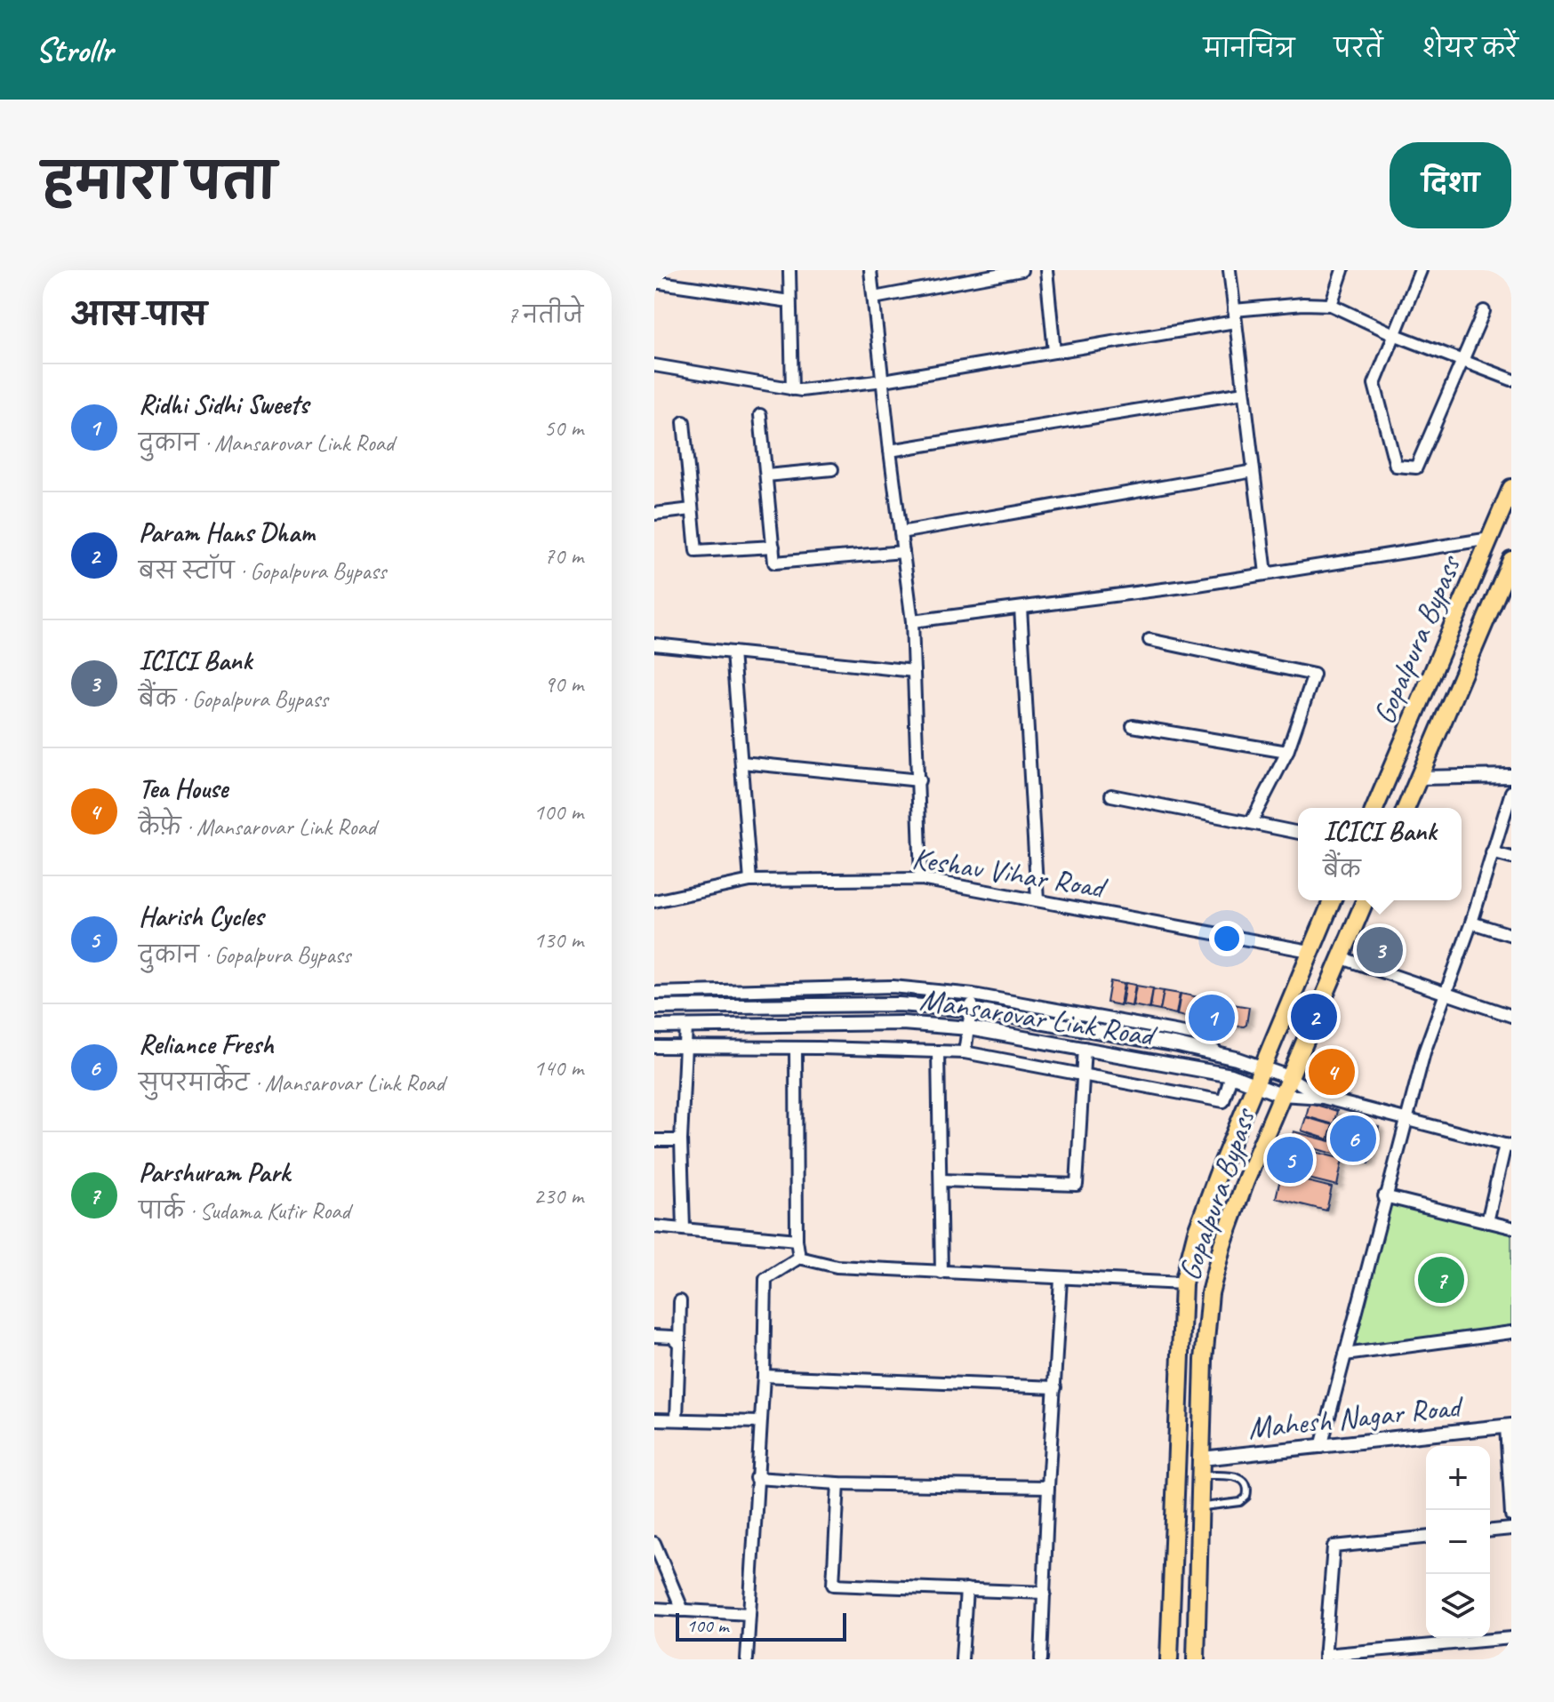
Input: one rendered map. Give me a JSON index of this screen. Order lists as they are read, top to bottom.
{
  "streets": {
    "main road": ["Gopalpura Bypass"],
    "street": ["Keshav Vihar Road", "Mansarovar Link Road", "Mahesh Nagar Road"]
  },
  "crossings": [
    ["Gopalpura Bypass", "Keshav Vihar Road"],
    ["Gopalpura Bypass", "Mansarovar Link Road"],
    ["Gopalpura Bypass", "Mahesh Nagar Road"]
  ],
  "scale_bar": "100 m",
  "page": {
    "header": "Strollr",
    "nav": ["मानचित्र", "परतें", "शेयर करें"],
    "title": "हमारा पता",
    "buttons": "दिशा",
    "heading": ["आस-पास", "7 नतीजे"],
    "list": [
      {
        "mark": "1",
        "name": "Ridhi Sidhi Sweets",
        "note": "दुकान · Mansarovar Link Road",
        "value": "50 m"
      },
      {
        "mark": "2",
        "name": "Param Hans Dham",
        "note": "बस स्टॉप · Gopalpura Bypass",
        "value": "70 m"
      },
      {
        "mark": "3",
        "name": "ICICI Bank",
        "note": "बैंक · Gopalpura Bypass",
        "value": "90 m"
      },
      {
        "mark": "4",
        "name": "Tea House",
        "note": "कैफ़े · Mansarovar Link Road",
        "value": "100 m"
      },
      {
        "mark": "5",
        "name": "Harish Cycles",
        "note": "दुकान · Gopalpura Bypass",
        "value": "130 m"
      },
      {
        "mark": "6",
        "name": "Reliance Fresh",
        "note": "सुपरमार्केट · Mansarovar Link Road",
        "value": "140 m"
      },
      {
        "mark": "7",
        "name": "Parshuram Park",
        "note": "पार्क · Sudama Kutir Road",
        "value": "230 m"
      }
    ],
    "popup": ["ICICI Bank", "बैंक"],
    "pins": [
      "3",
      "2",
      "1",
      "4",
      "6",
      "5",
      "7"
    ],
    "map_buttons": ["+", "−"],
    "scale": "100 m"
  }
}
